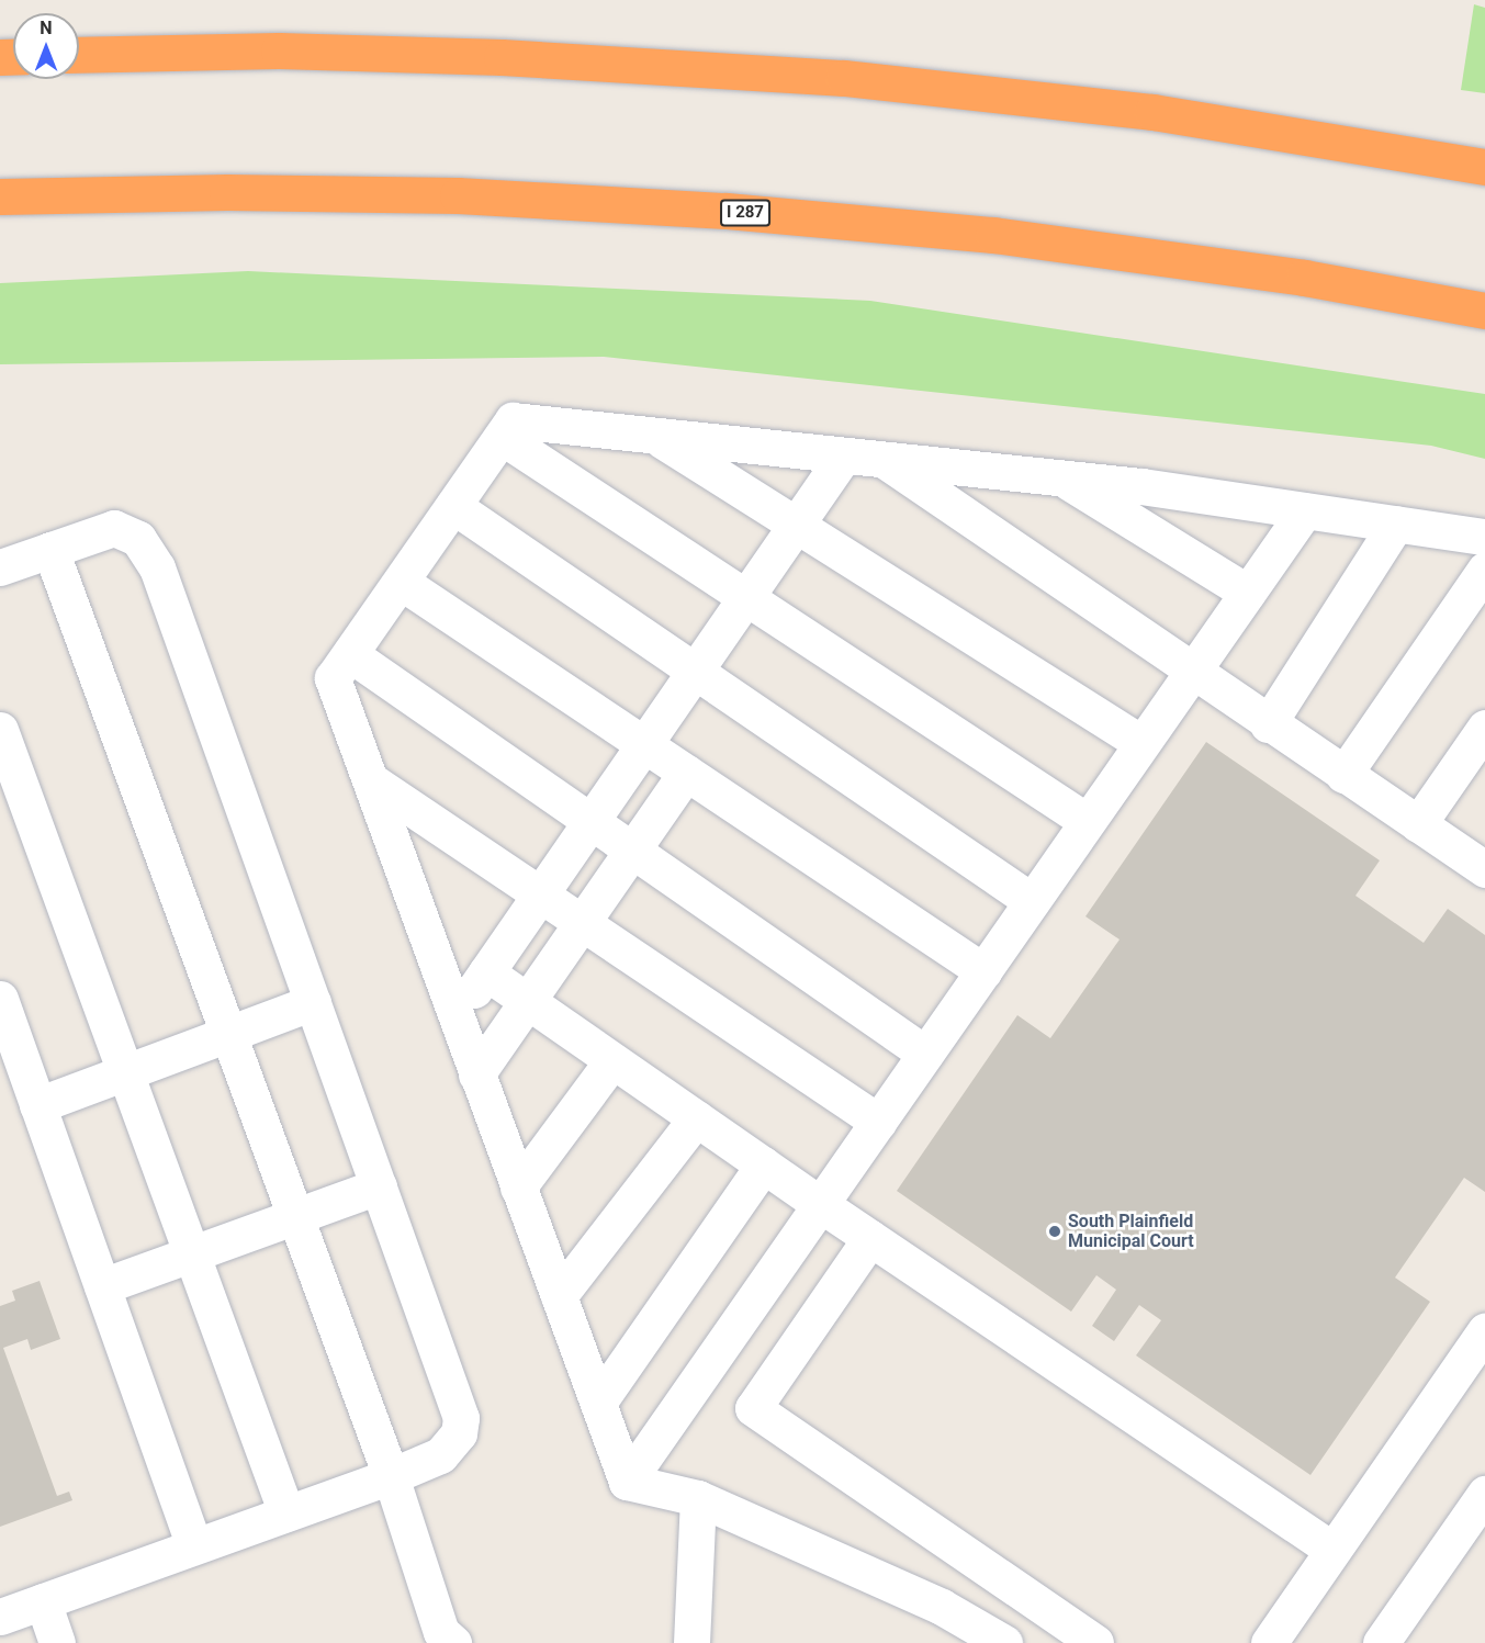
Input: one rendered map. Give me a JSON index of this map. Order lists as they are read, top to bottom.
{
  "streets": {
    "highway": ["I 287"]
  },
  "places": ["South Plainfield Municipal Court"],
  "north": "top"
}
